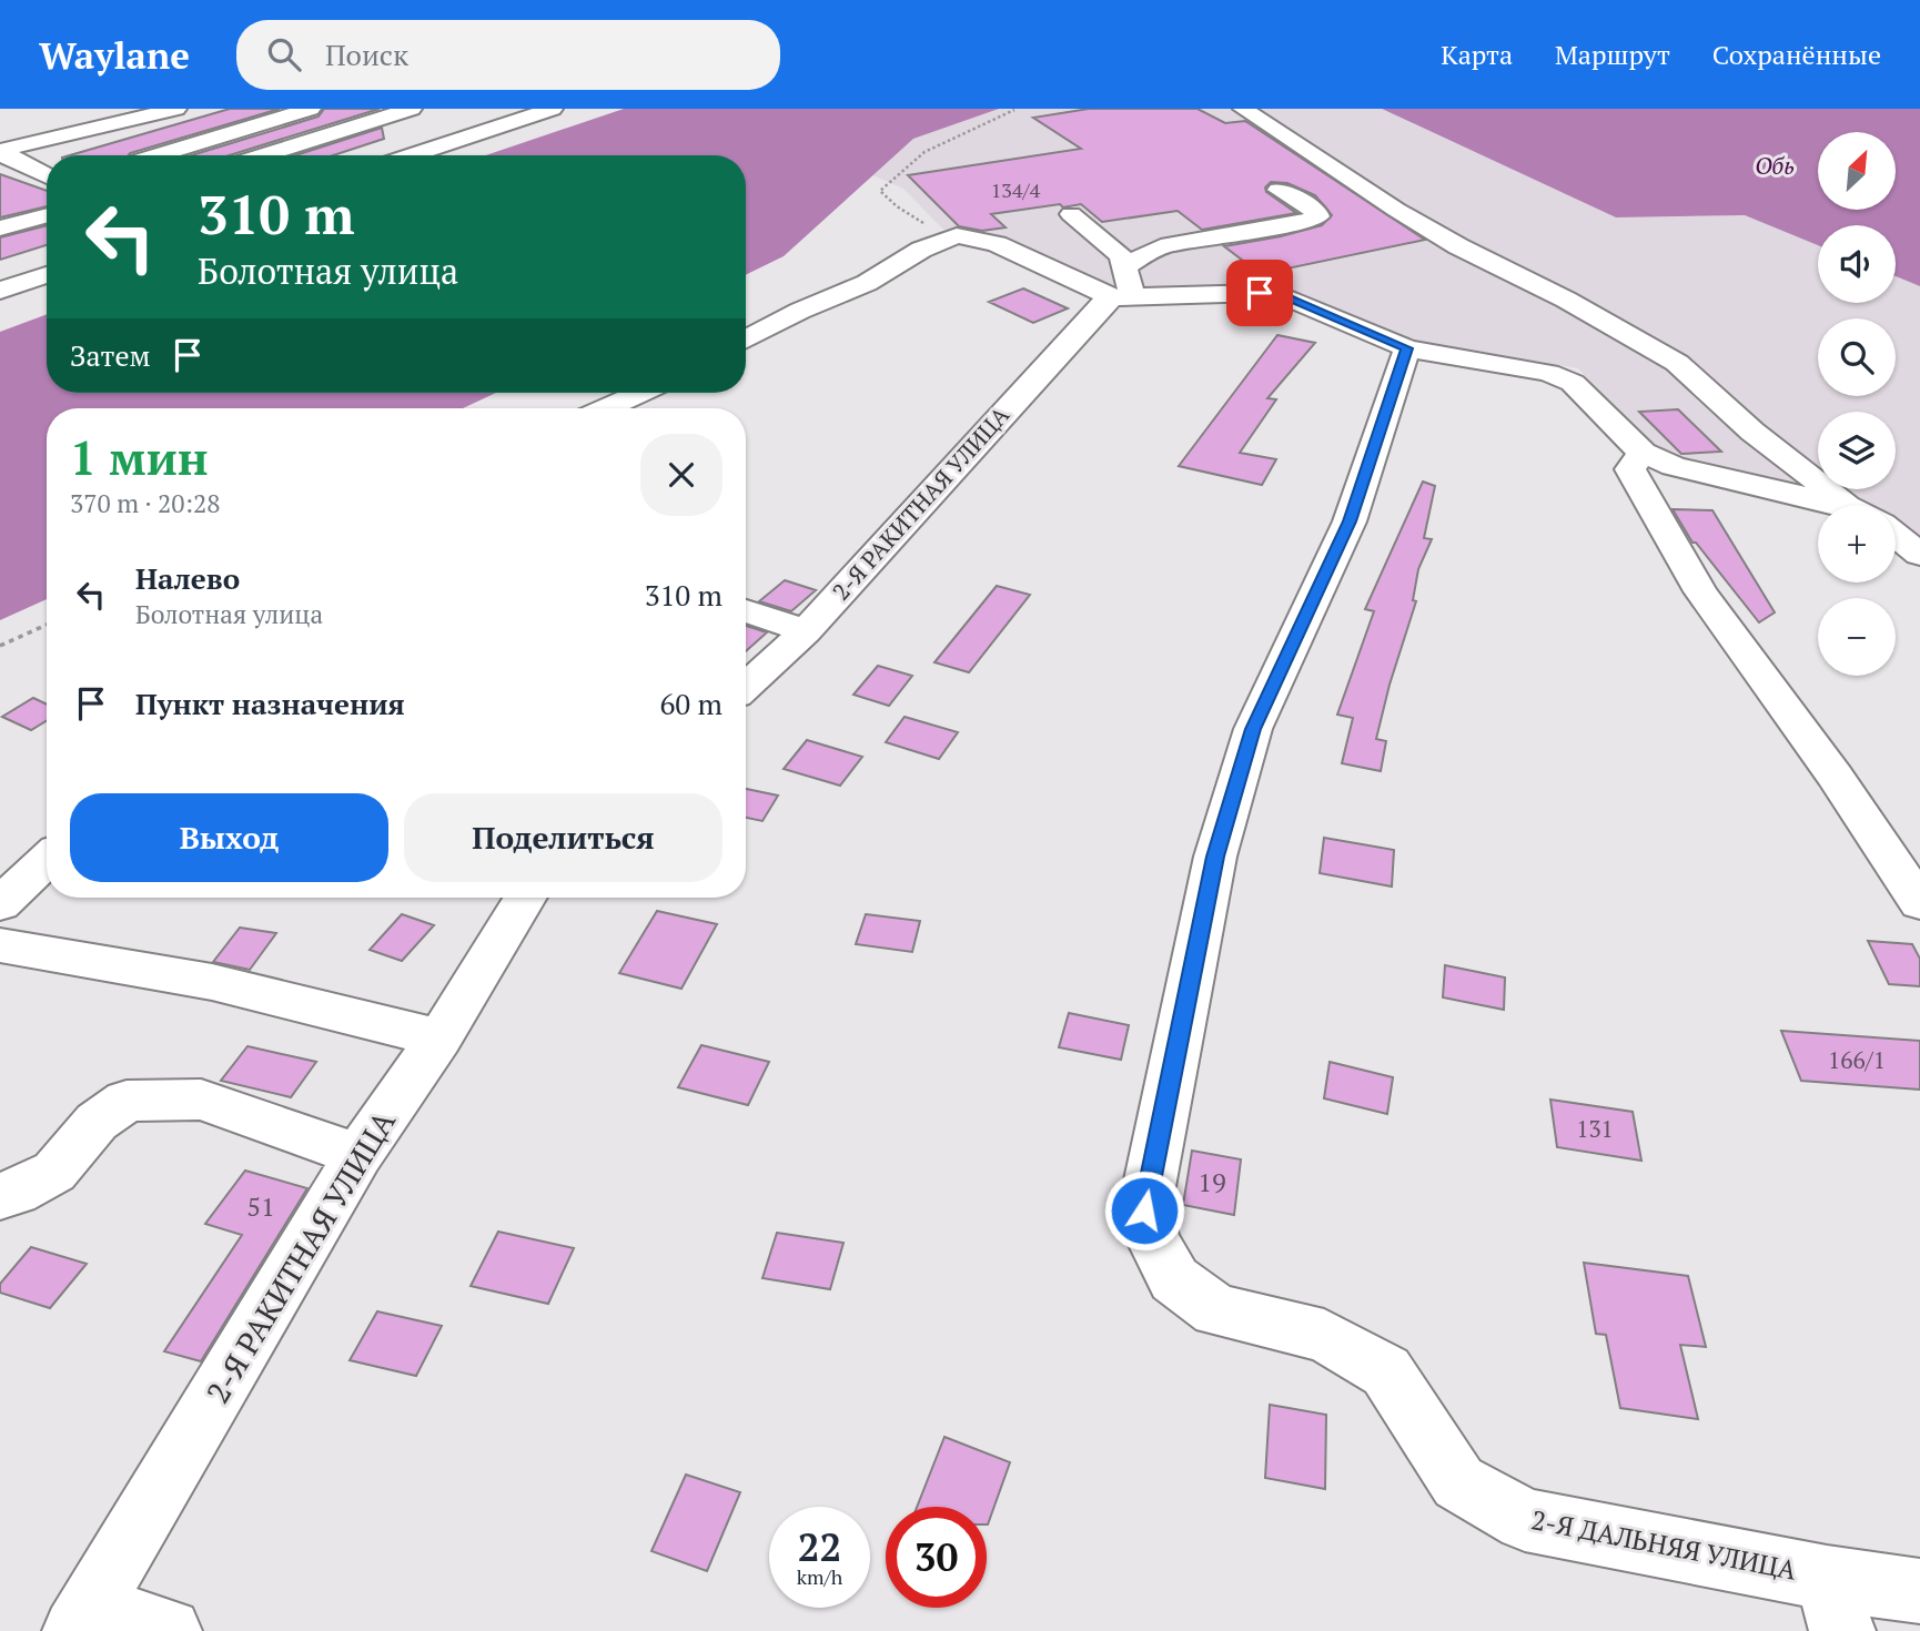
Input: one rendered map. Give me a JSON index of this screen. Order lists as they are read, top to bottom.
{
  "streets": {
    "street": ["2-Я РАКИТНАЯ УЛИЦА", "2-Я ДАЛЬНЯЯ УЛИЦА"]
  },
  "water": ["Обь"],
  "house_numbers": [
    "134/4",
    "166/1",
    "131",
    "19",
    "51"
  ],
  "north": "top right",
  "page": {
    "header": "Waylane",
    "search": "Поиск",
    "nav": ["Карта", "Маршрут", "Сохранённые"],
    "map_buttons": ["+", "−"],
    "turn": ["310 m", "Болотная улица"],
    "then": "Затем",
    "heading": ["1 мин", "370 m · 20:28"],
    "list": [
      {
        "name": "Налево",
        "note": "Болотная улица",
        "value": "310 m"
      },
      {
        "name": "Пункт назначения",
        "value": "60 m"
      }
    ],
    "buttons": ["Выход", "Поделиться"],
    "speed": "22 km/h",
    "limit": "30"
  }
}
